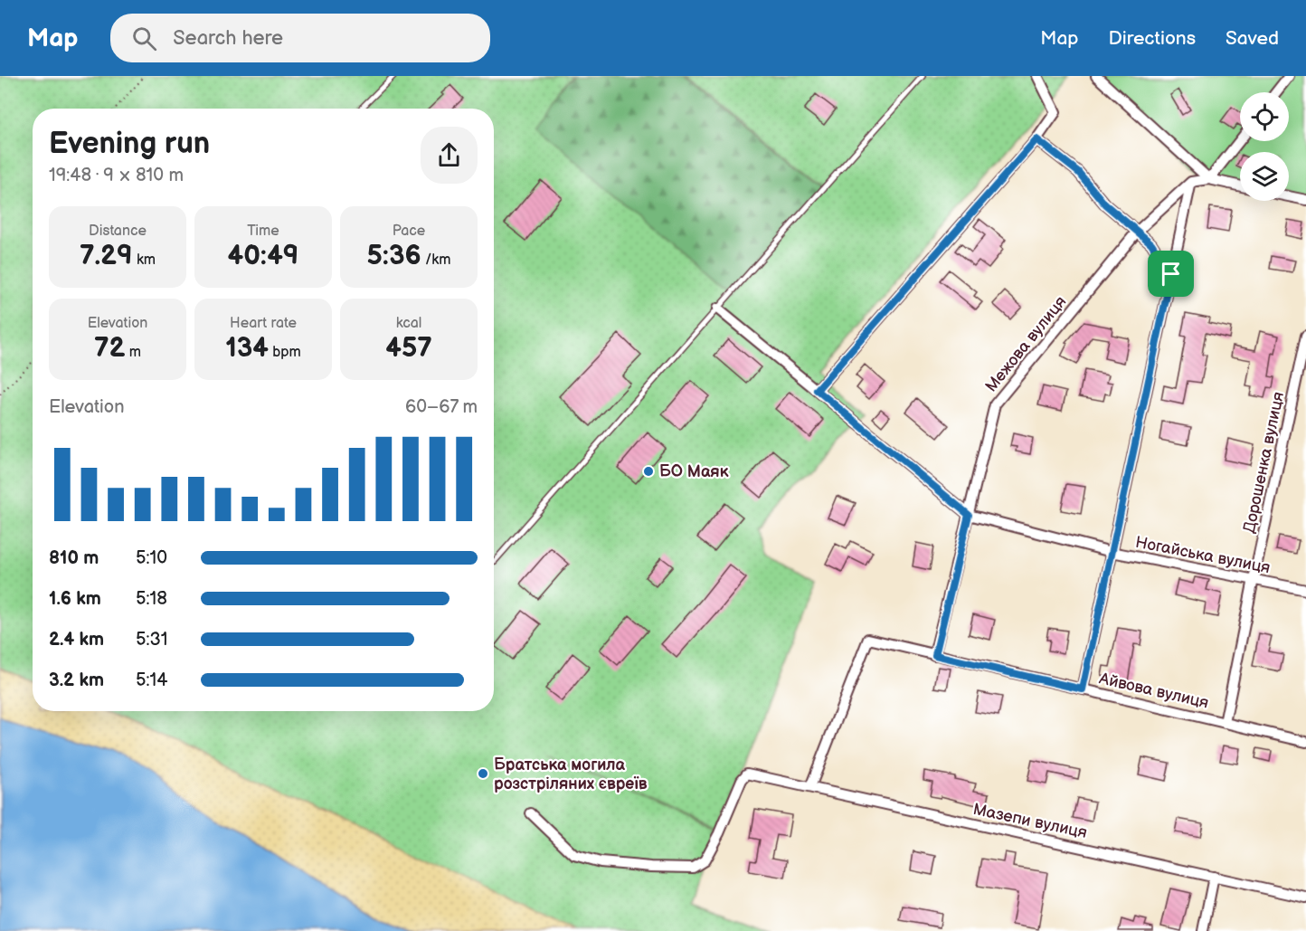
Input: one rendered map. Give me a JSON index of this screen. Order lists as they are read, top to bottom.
{
  "streets": {
    "street": [
      "Межова вулиця",
      "Дорошенка вулиця",
      "Ногайська вулиця",
      "Айвова вулиця",
      "Мазепи вулиця"
    ]
  },
  "crossings": [
    ["Межова вулиця", "Ногайська вулиця"],
    ["Межова вулиця", "Айвова вулиця"],
    ["Дорошенка вулиця", "Ногайська вулиця"],
    ["Дорошенка вулиця", "Айвова вулиця"],
    ["Айвова вулиця", "Мазепи вулиця"]
  ],
  "places": ["БО Маяк", "Братська могила розстріляних євреїв"],
  "page": {
    "header": "Map",
    "search": "Search here",
    "nav": ["Map", "Directions", "Saved"],
    "heading": ["Evening run", "19:48 · 9 × 810 m"],
    "stats": [
      ["Distance", "7.29 km"],
      ["Time", "40:49"],
      ["Pace", "5:36 /km"],
      ["Elevation", "72 m"],
      ["Heart rate", "134 bpm"],
      ["kcal", "457"]
    ],
    "chart": ["Elevation", "60–67 m"],
    "list": [
      {
        "name": "810 m",
        "note": "5:10"
      },
      {
        "name": "1.6 km",
        "note": "5:18"
      },
      {
        "name": "2.4 km",
        "note": "5:31"
      },
      {
        "name": "3.2 km",
        "note": "5:14"
      }
    ]
  }
}
